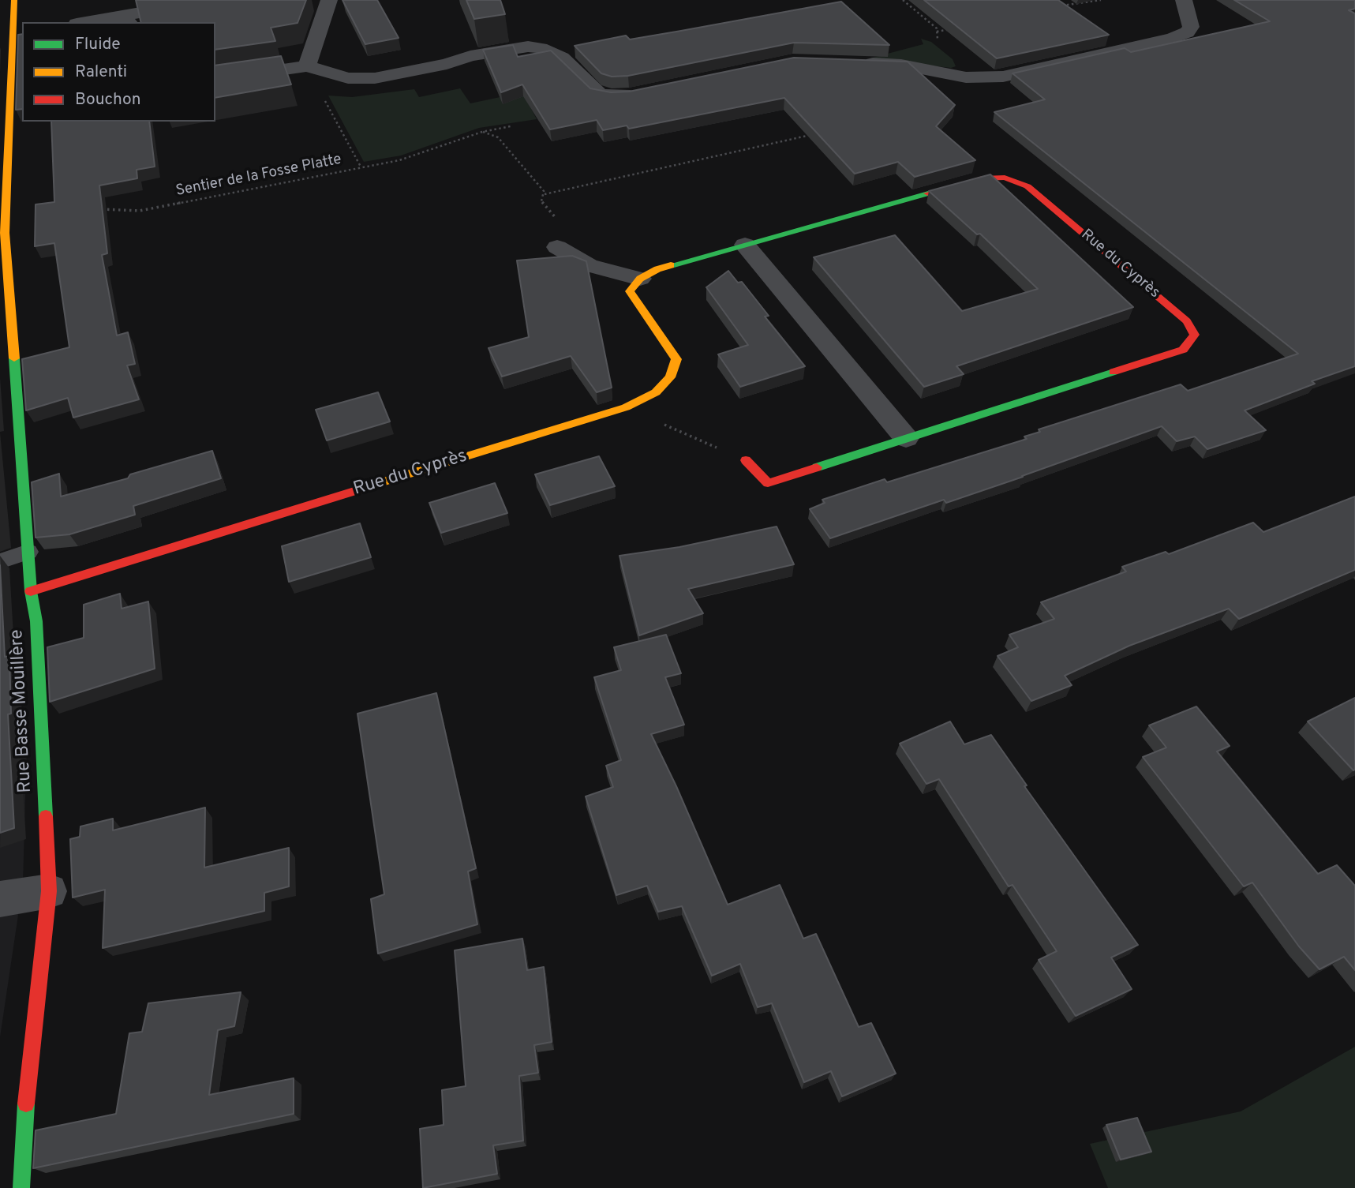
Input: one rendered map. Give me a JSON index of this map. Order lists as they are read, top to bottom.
{
  "streets": {
    "street": ["Rue du Cyprès", "Rue Basse Mouillère"],
    "path": ["Sentier de la Fosse Platte"]
  },
  "crossings": [
    ["Rue du Cyprès", "Rue Basse Mouillère"]
  ],
  "legend": ["Fluide", "Ralenti", "Bouchon"]
}
